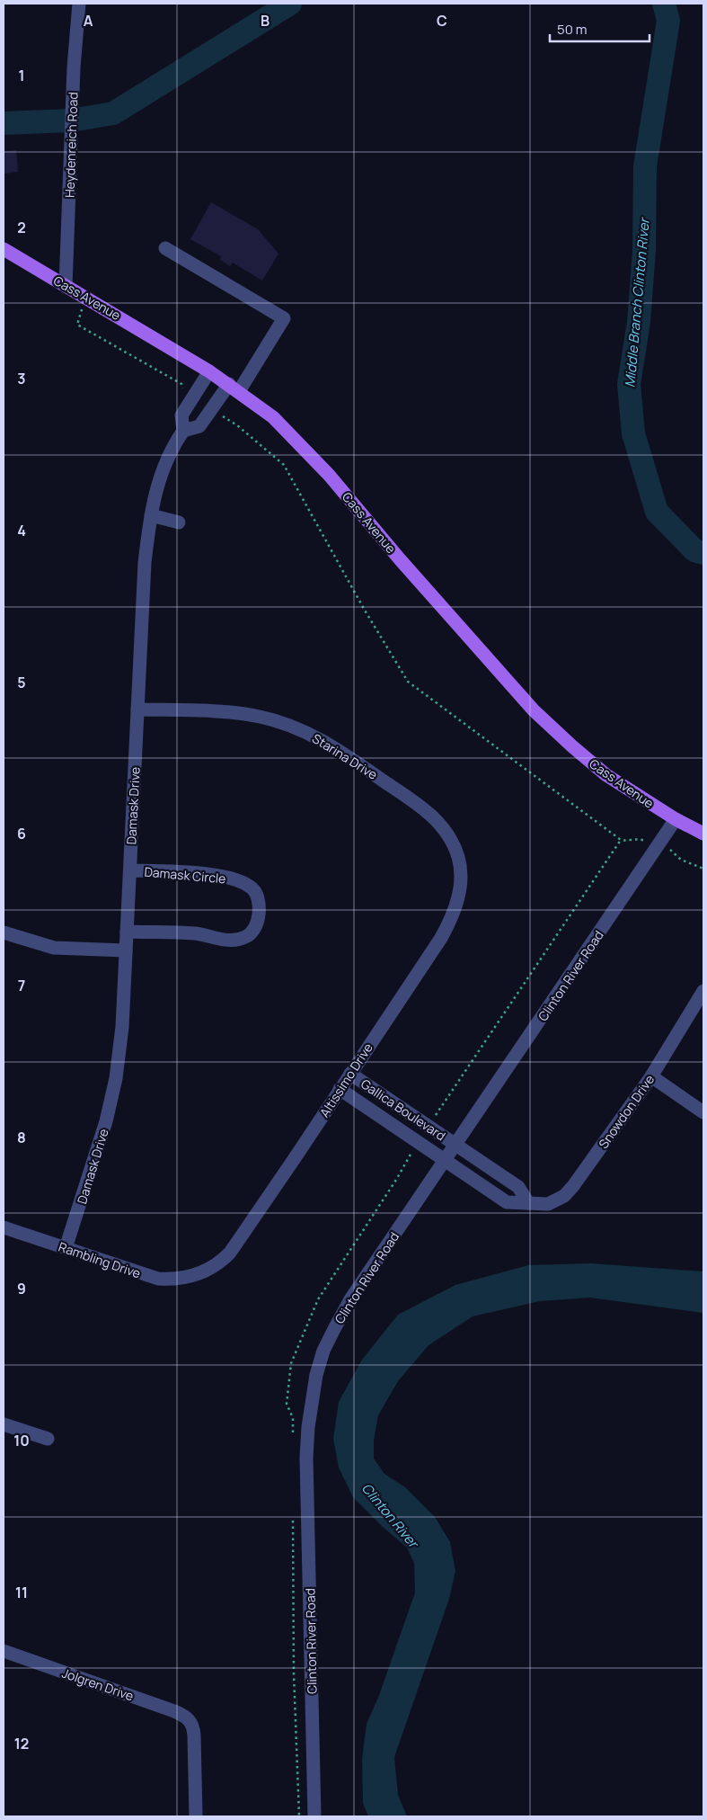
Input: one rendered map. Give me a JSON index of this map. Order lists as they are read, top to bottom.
{
  "streets": {
    "main road": ["Cass Avenue"],
    "street": [
      "Heydenreich Road",
      "Starina Drive",
      "Damask Drive",
      "Damask Circle",
      "Clinton River Road",
      "Altissimo Drive",
      "Gallica Boulevard",
      "Snowdon Drive",
      "Rambling Drive",
      "Jolgren Drive"
    ]
  },
  "crossings": [
    ["Heydenreich Road", "Cass Avenue"],
    ["Cass Avenue", "Damask Drive"],
    ["Cass Avenue", "Clinton River Road"],
    ["Starina Drive", "Damask Drive"],
    ["Starina Drive", "Altissimo Drive"],
    ["Damask Drive", "Damask Circle"],
    ["Damask Drive", "Rambling Drive"],
    ["Clinton River Road", "Gallica Boulevard"],
    ["Clinton River Road", "Snowdon Drive"],
    ["Altissimo Drive", "Gallica Boulevard"],
    ["Altissimo Drive", "Rambling Drive"],
    ["Gallica Boulevard", "Snowdon Drive"]
  ],
  "water": ["Middle Branch Clinton River", "Clinton River"],
  "scale_bar": "50 m",
  "grid": {
    "columns": ["A", "B", "C"],
    "rows": [
      "1",
      "2",
      "3",
      "4",
      "5",
      "6",
      "7",
      "8",
      "9",
      "10",
      "11",
      "12"
    ]
  }
}
